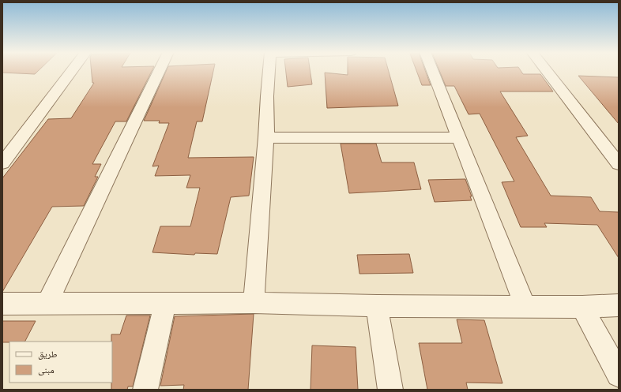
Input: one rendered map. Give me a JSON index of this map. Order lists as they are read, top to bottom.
{
  "legend": ["طريق", "مبنى"]
}
